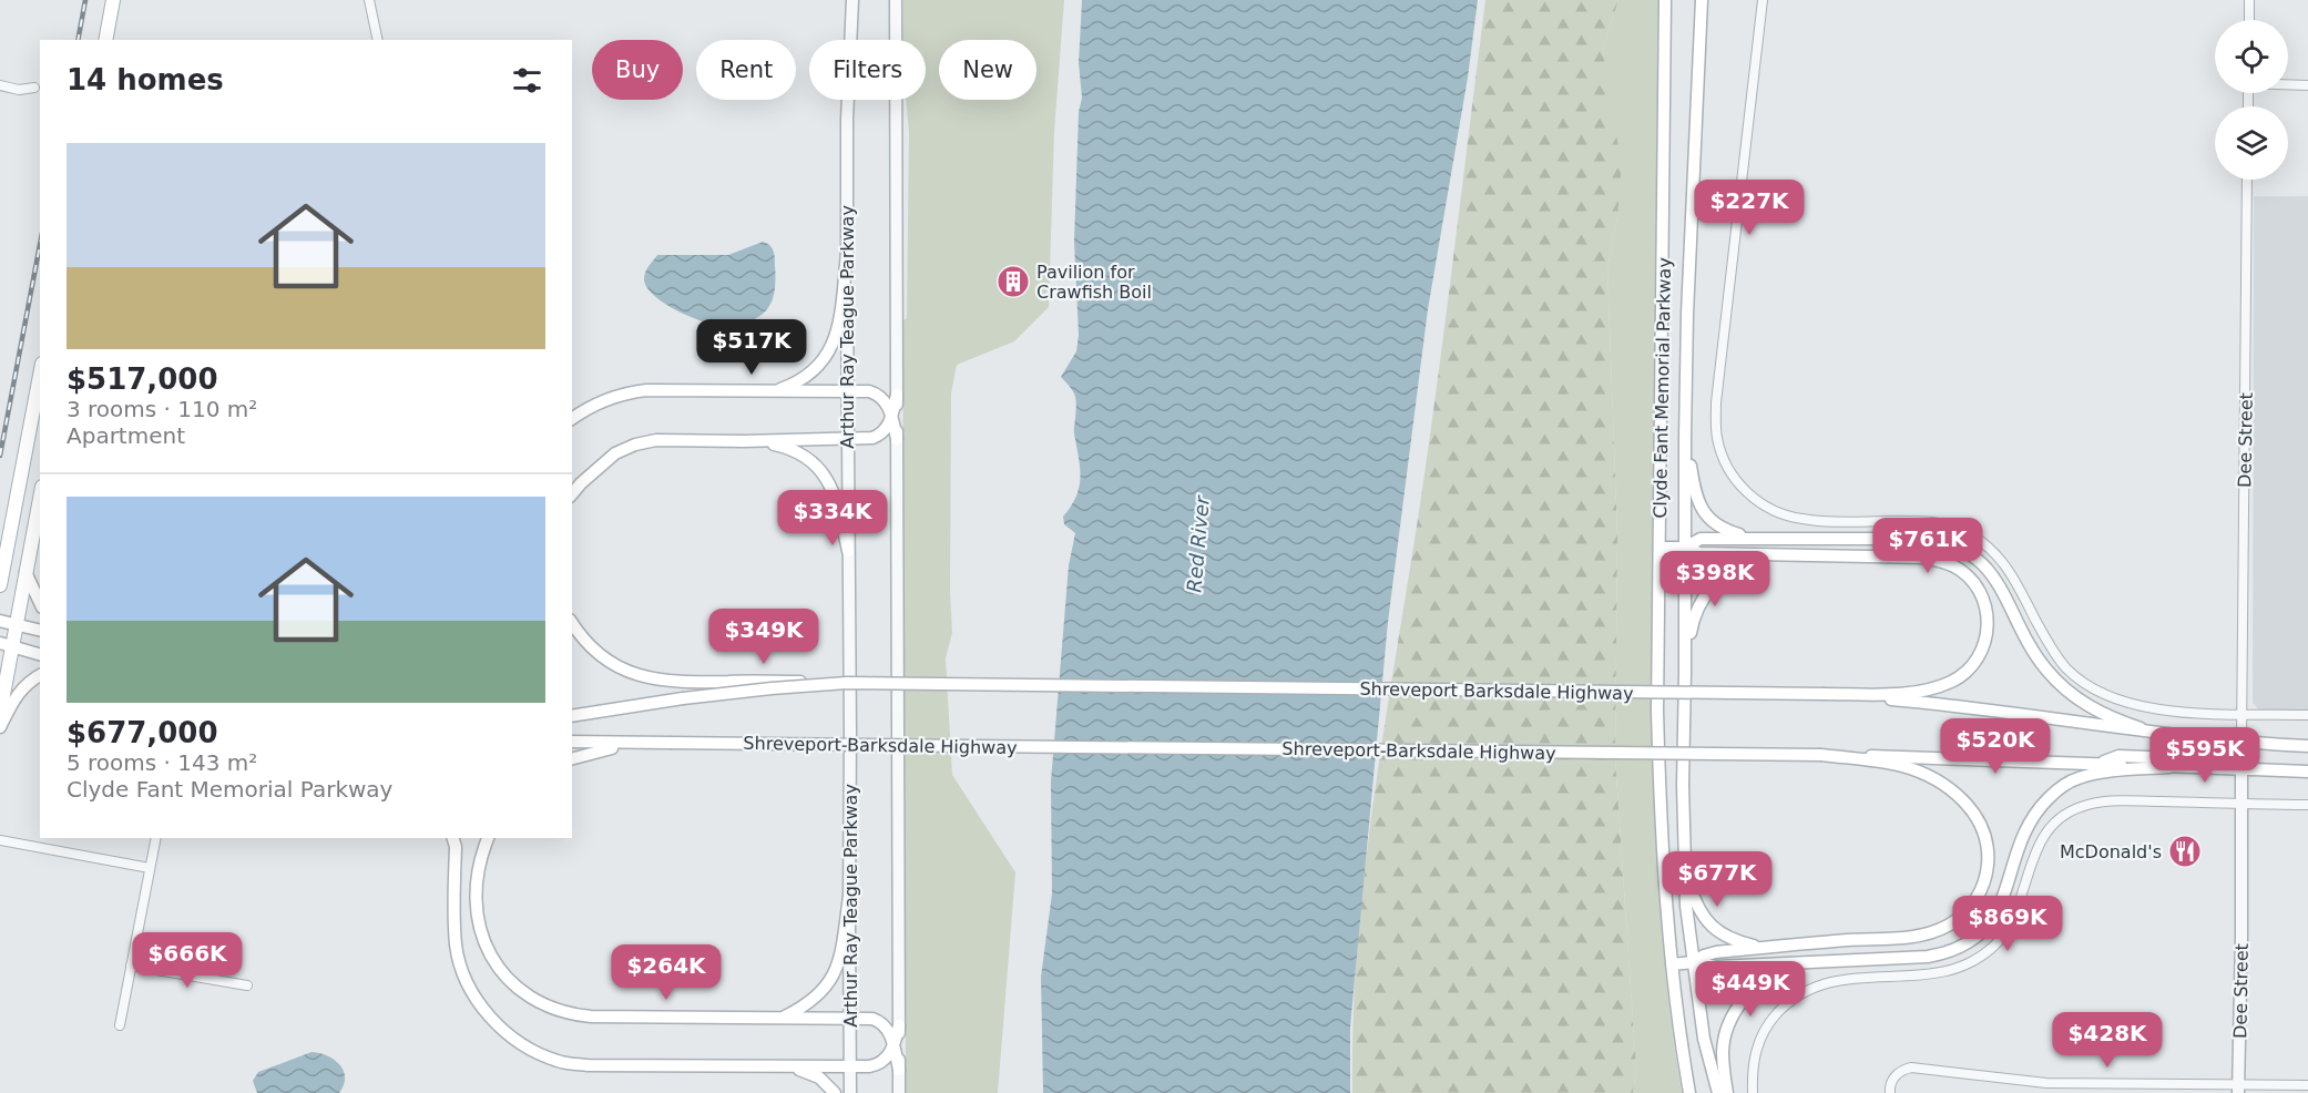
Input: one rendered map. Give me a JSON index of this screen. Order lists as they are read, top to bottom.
{
  "streets": {
    "main road": ["Clyde Fant Memorial Parkway", "Shreveport Barksdale Highway", "Shreveport-Barksdale Highway"],
    "street": ["Arthur Ray Teague Parkway", "Dee Street"]
  },
  "crossings": [
    ["Dee Street", "Shreveport Barksdale Highway"]
  ],
  "water": ["Red River"],
  "places": {
    "building": ["Pavilion for Crawfish Boil"],
    "restaurant": ["McDonald's"]
  },
  "page": {
    "chip": [
      "Buy",
      "Rent",
      "Filters",
      "New"
    ],
    "heading": "14 homes",
    "list": [
      {
        "name": "$517,000",
        "note": "3 rooms · 110 m² · Apartment"
      },
      {
        "name": "$677,000",
        "note": "5 rooms · 143 m² · Clyde Fant Memorial Parkway"
      }
    ],
    "price": [
      "$227K",
      "$517K",
      "$334K",
      "$761K",
      "$398K",
      "$349K",
      "$520K",
      "$595K",
      "$677K",
      "$869K",
      "$666K",
      "$264K",
      "$449K",
      "$428K"
    ]
  }
}
